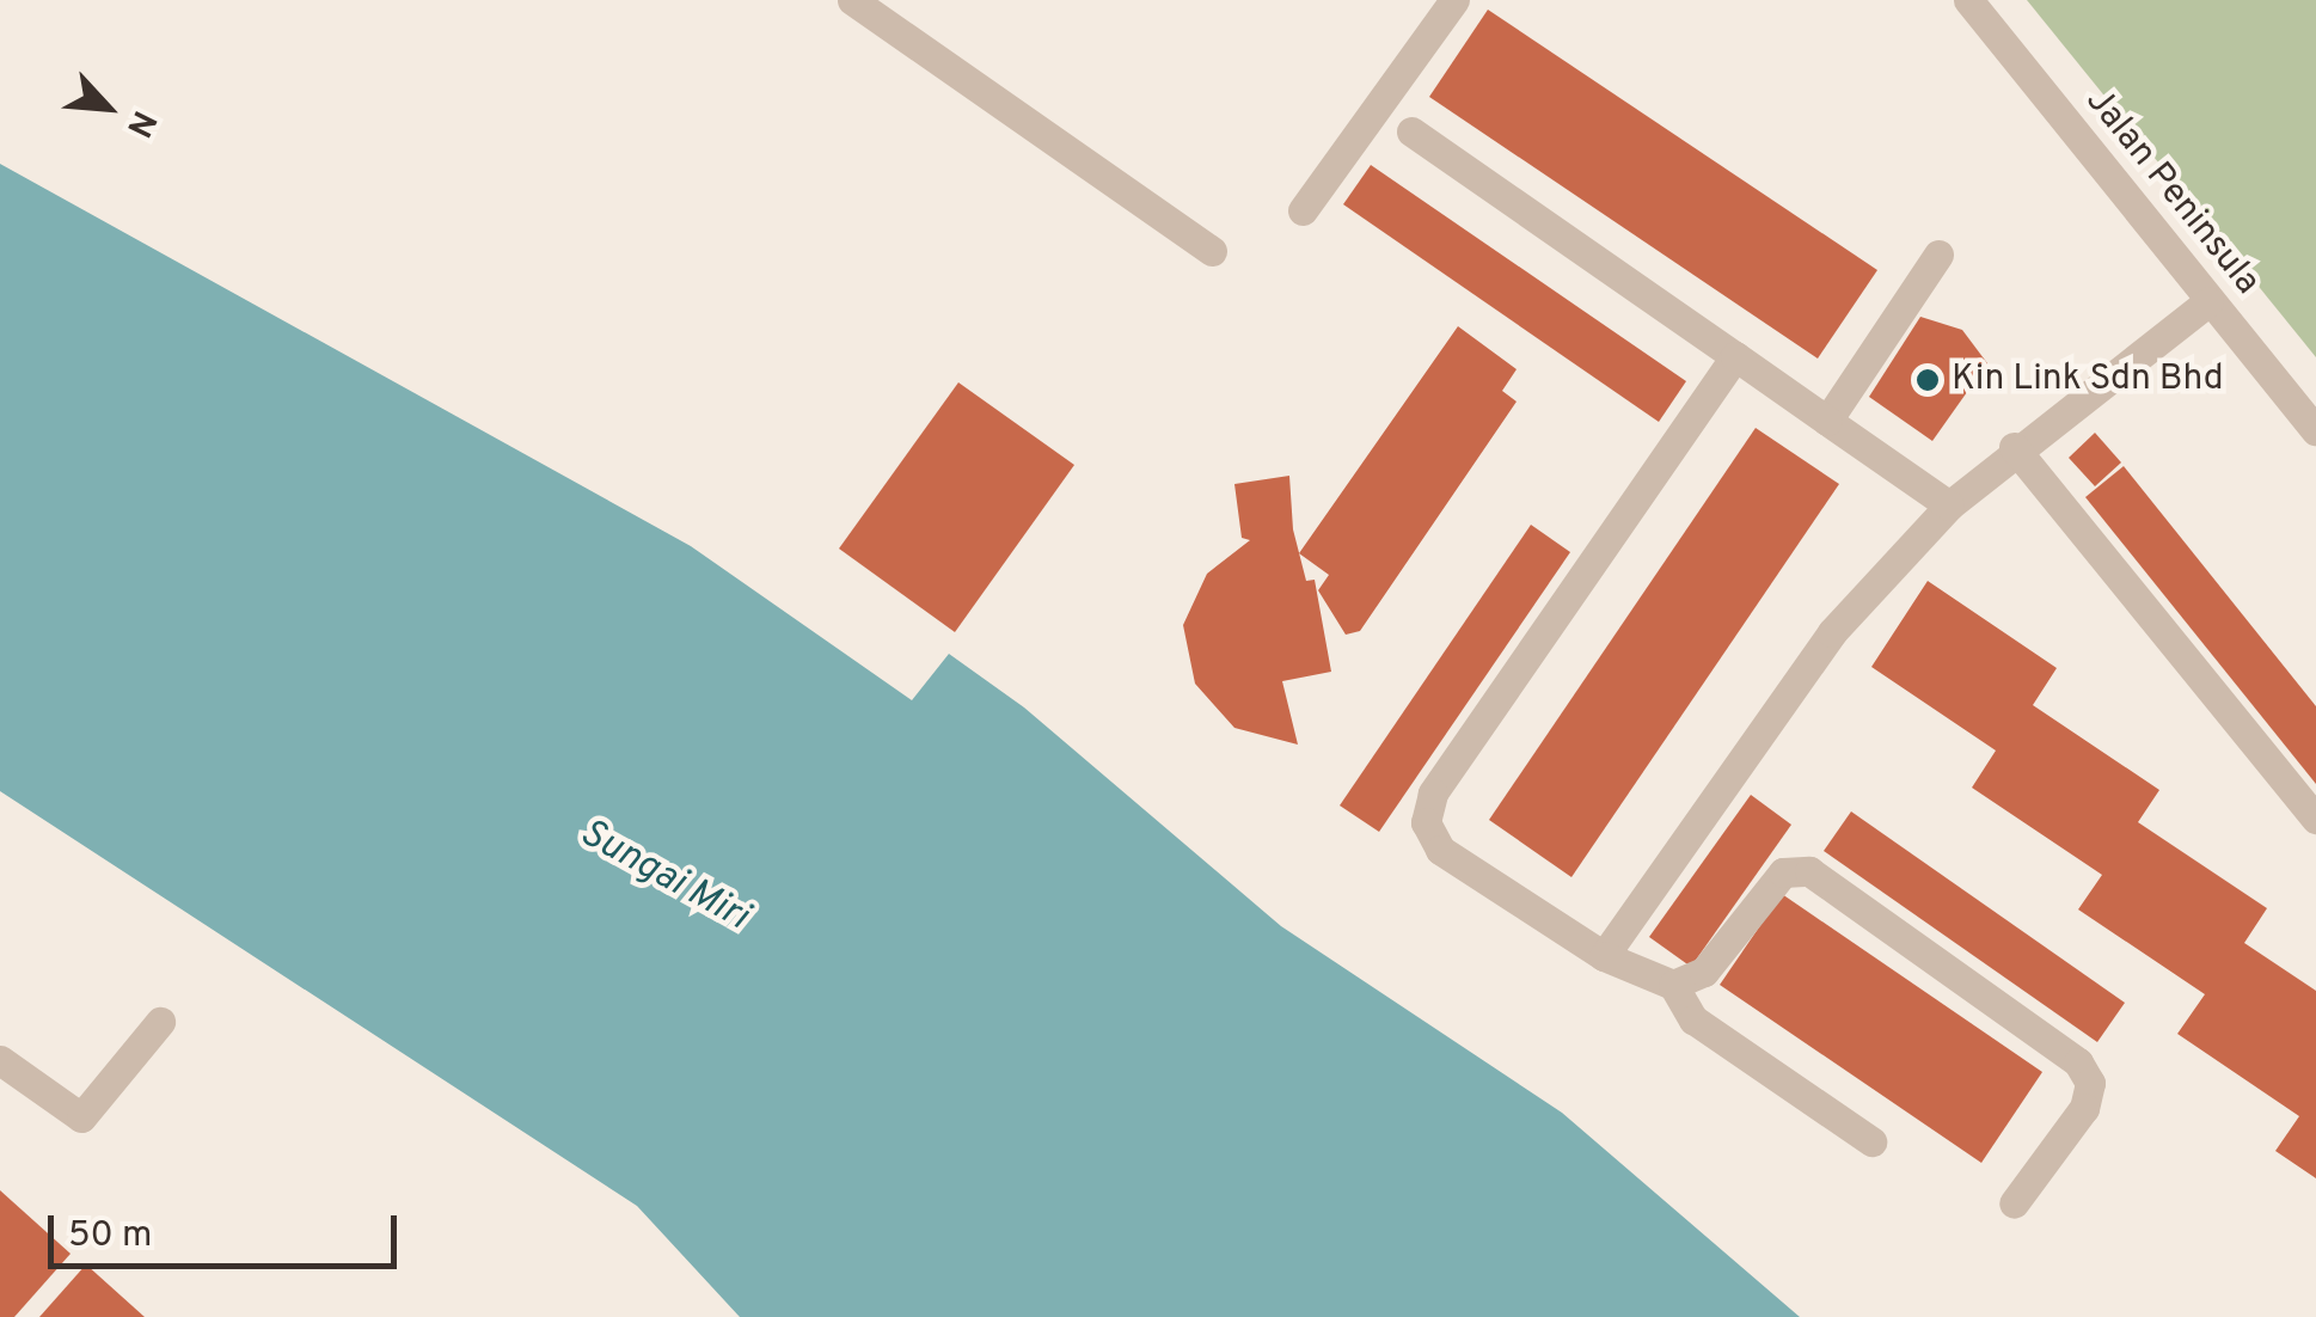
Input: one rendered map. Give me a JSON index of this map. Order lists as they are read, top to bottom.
{
  "streets": {
    "street": ["Jalan Peninsula"]
  },
  "water": ["Sungai Miri"],
  "places": ["Kin Link Sdn Bhd"],
  "scale_bar": "50 m",
  "north": "bottom right"
}
